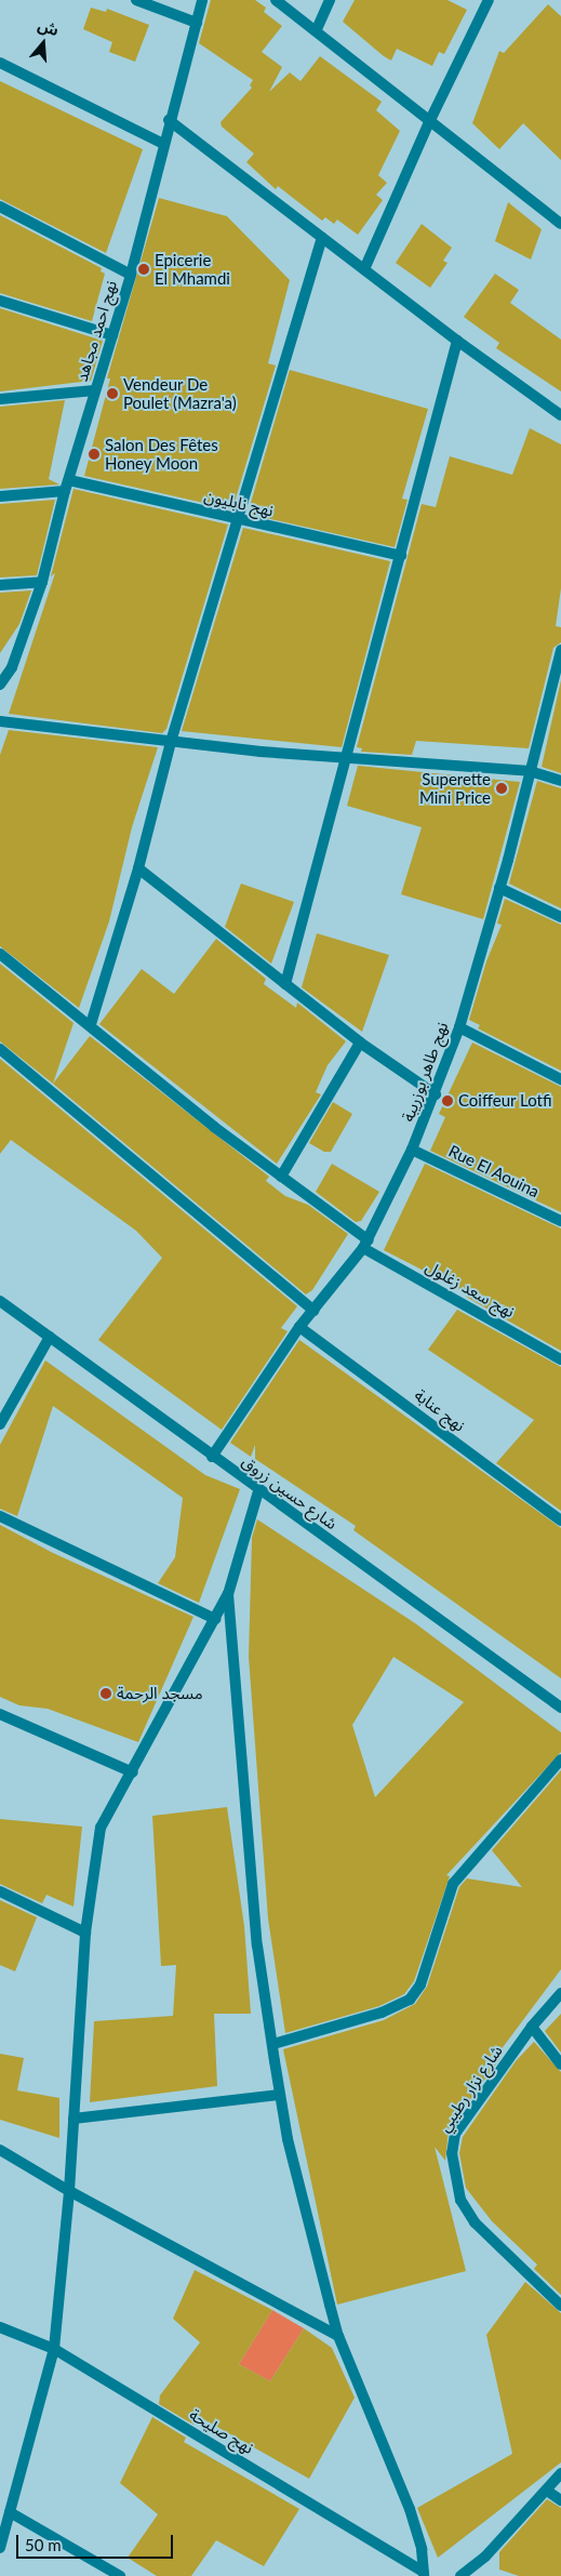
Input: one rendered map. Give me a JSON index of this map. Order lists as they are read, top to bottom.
{
  "streets": {
    "street": [
      "نهج احمد مجاهد",
      "نهج نابليون",
      "نهج طاهر بوزريبة",
      "Rue El Aouina",
      "نهج سعد زغلول",
      "نهج عنابة",
      "شارع حسين زروق",
      "شارع نزار رطيبي",
      "نهج صليحة"
    ]
  },
  "crossings": [
    ["نهج احمد مجاهد", "نهج نابليون"],
    ["نهج طاهر بوزريبة", "Rue El Aouina"],
    ["نهج طاهر بوزريبة", "نهج سعد زغلول"],
    ["نهج طاهر بوزريبة", "نهج عنابة"],
    ["نهج طاهر بوزريبة", "شارع حسين زروق"]
  ],
  "places": [
    "Epicerie El Mhamdi",
    "Vendeur De Poulet (Mazra'a)",
    "Salon Des Fêtes Honey Moon",
    "Superette Mini Price",
    "Coiffeur Lotfi",
    "مسجد الرحمة"
  ],
  "scale_bar": "50 m",
  "north": "top"
}
